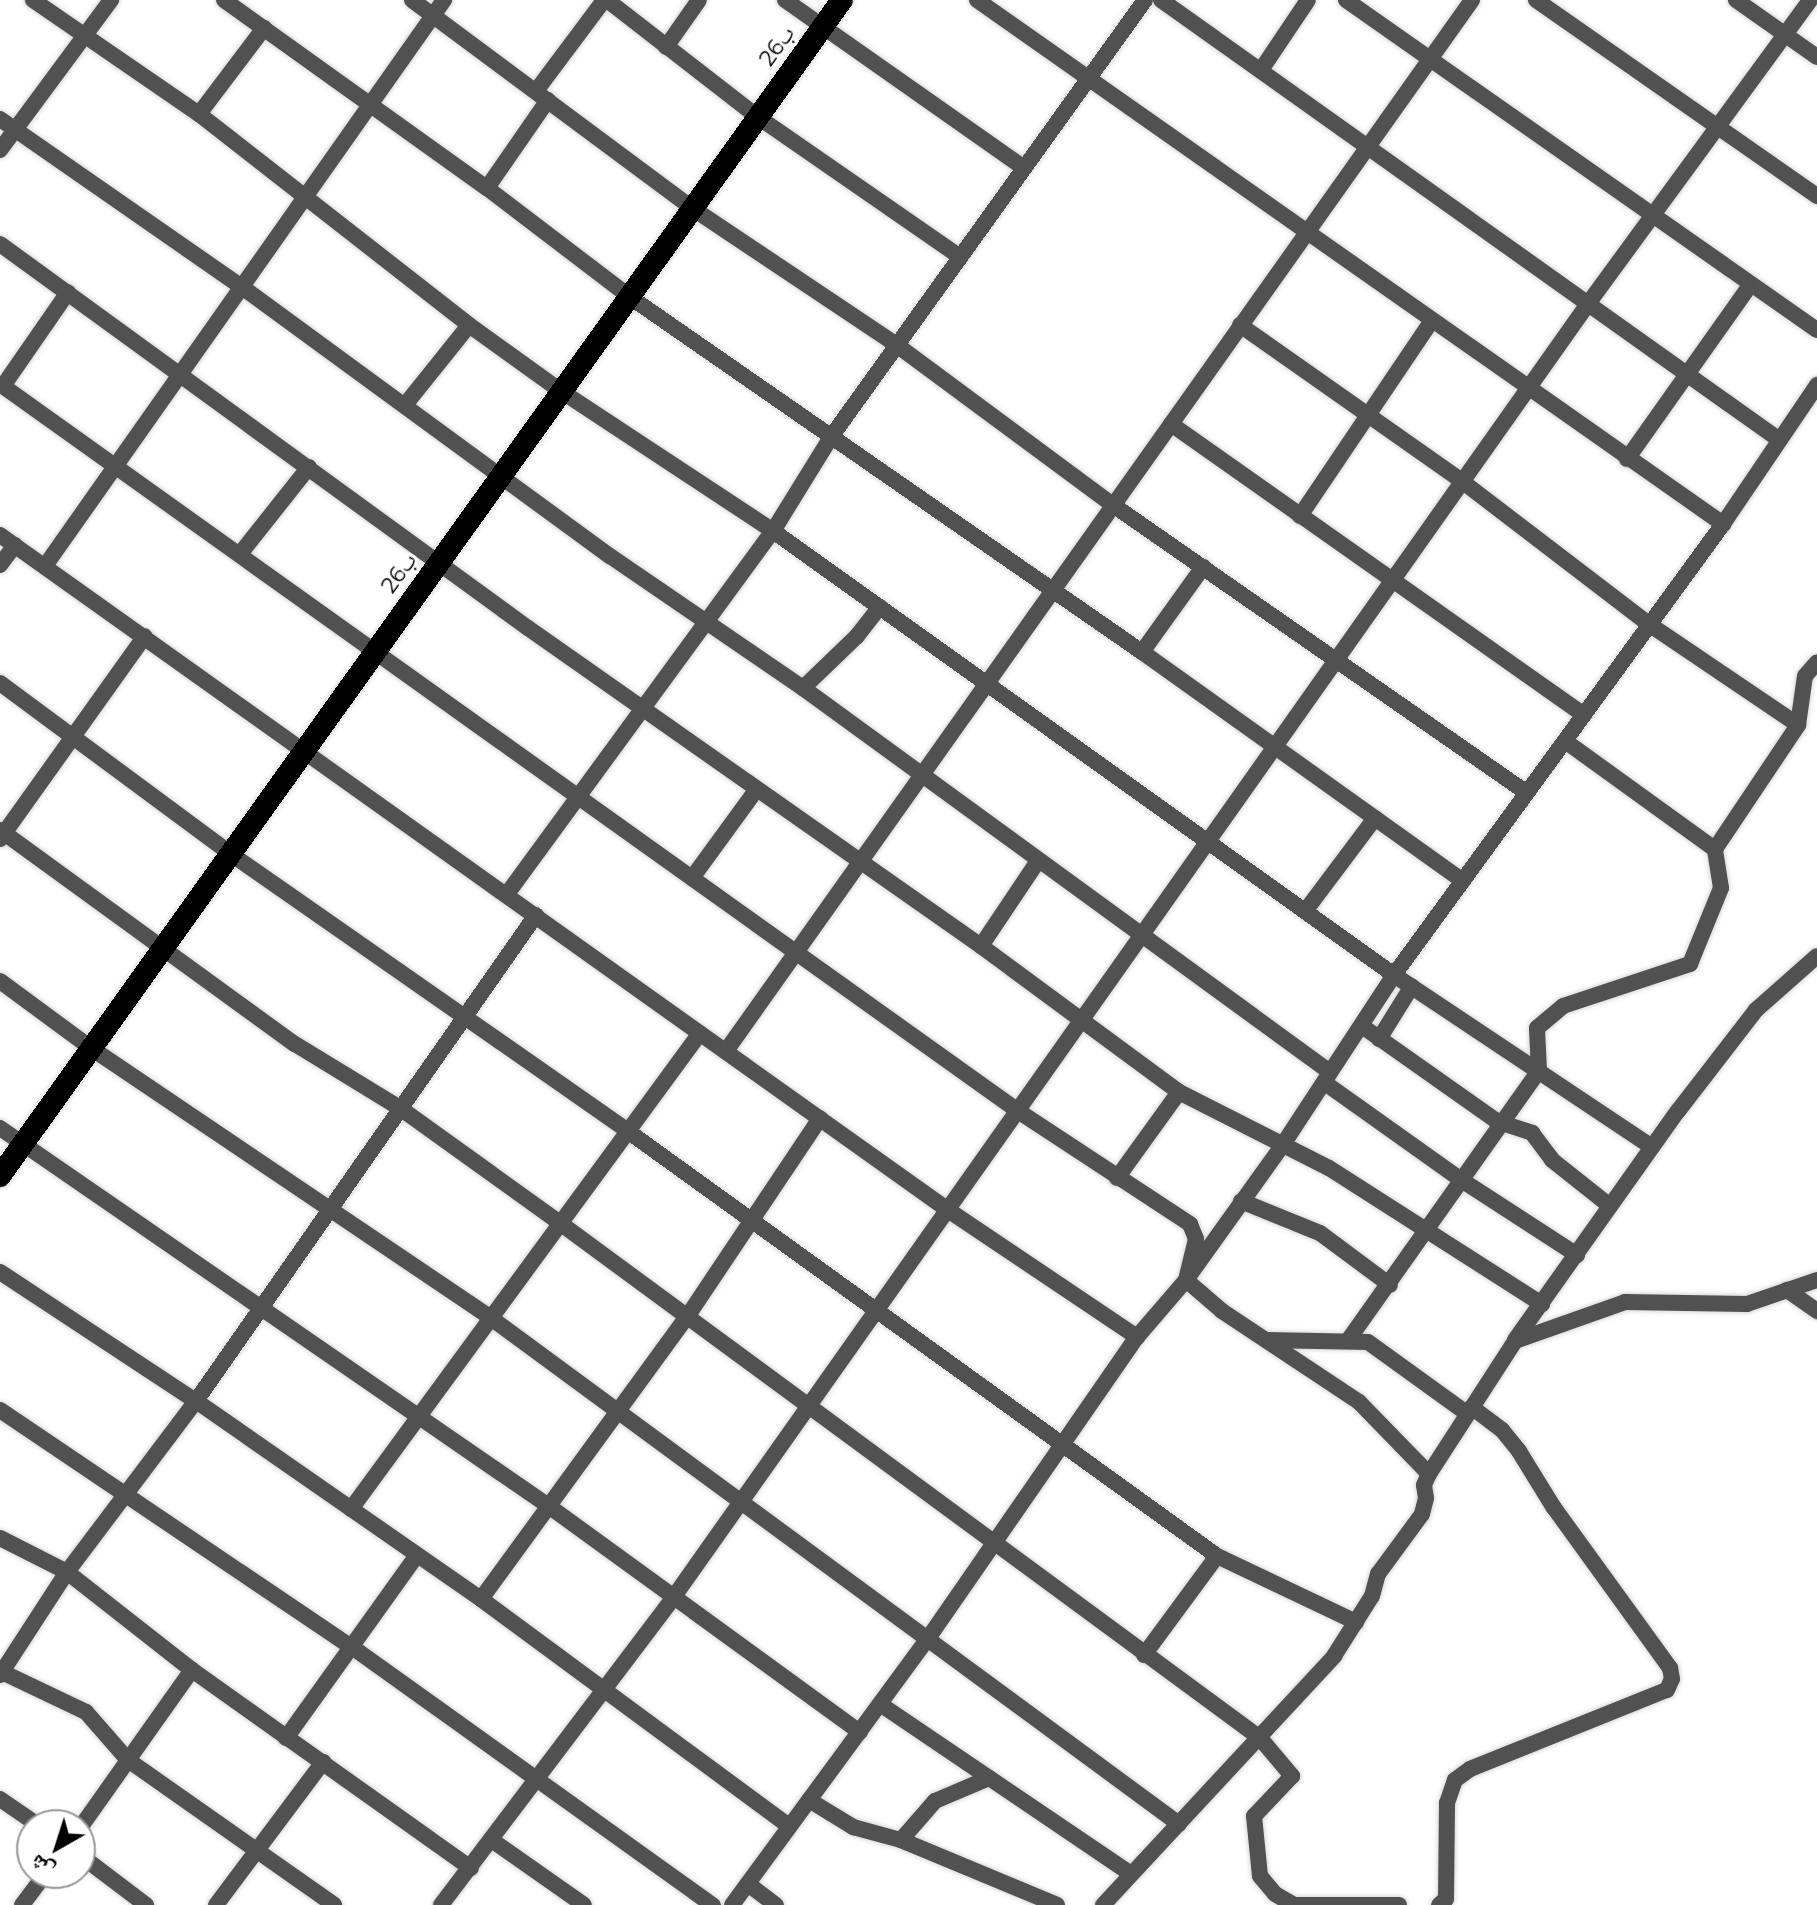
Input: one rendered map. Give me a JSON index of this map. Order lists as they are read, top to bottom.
{
  "streets": {
    "highway": ["26ب"]
  },
  "north": "bottom left"
}
